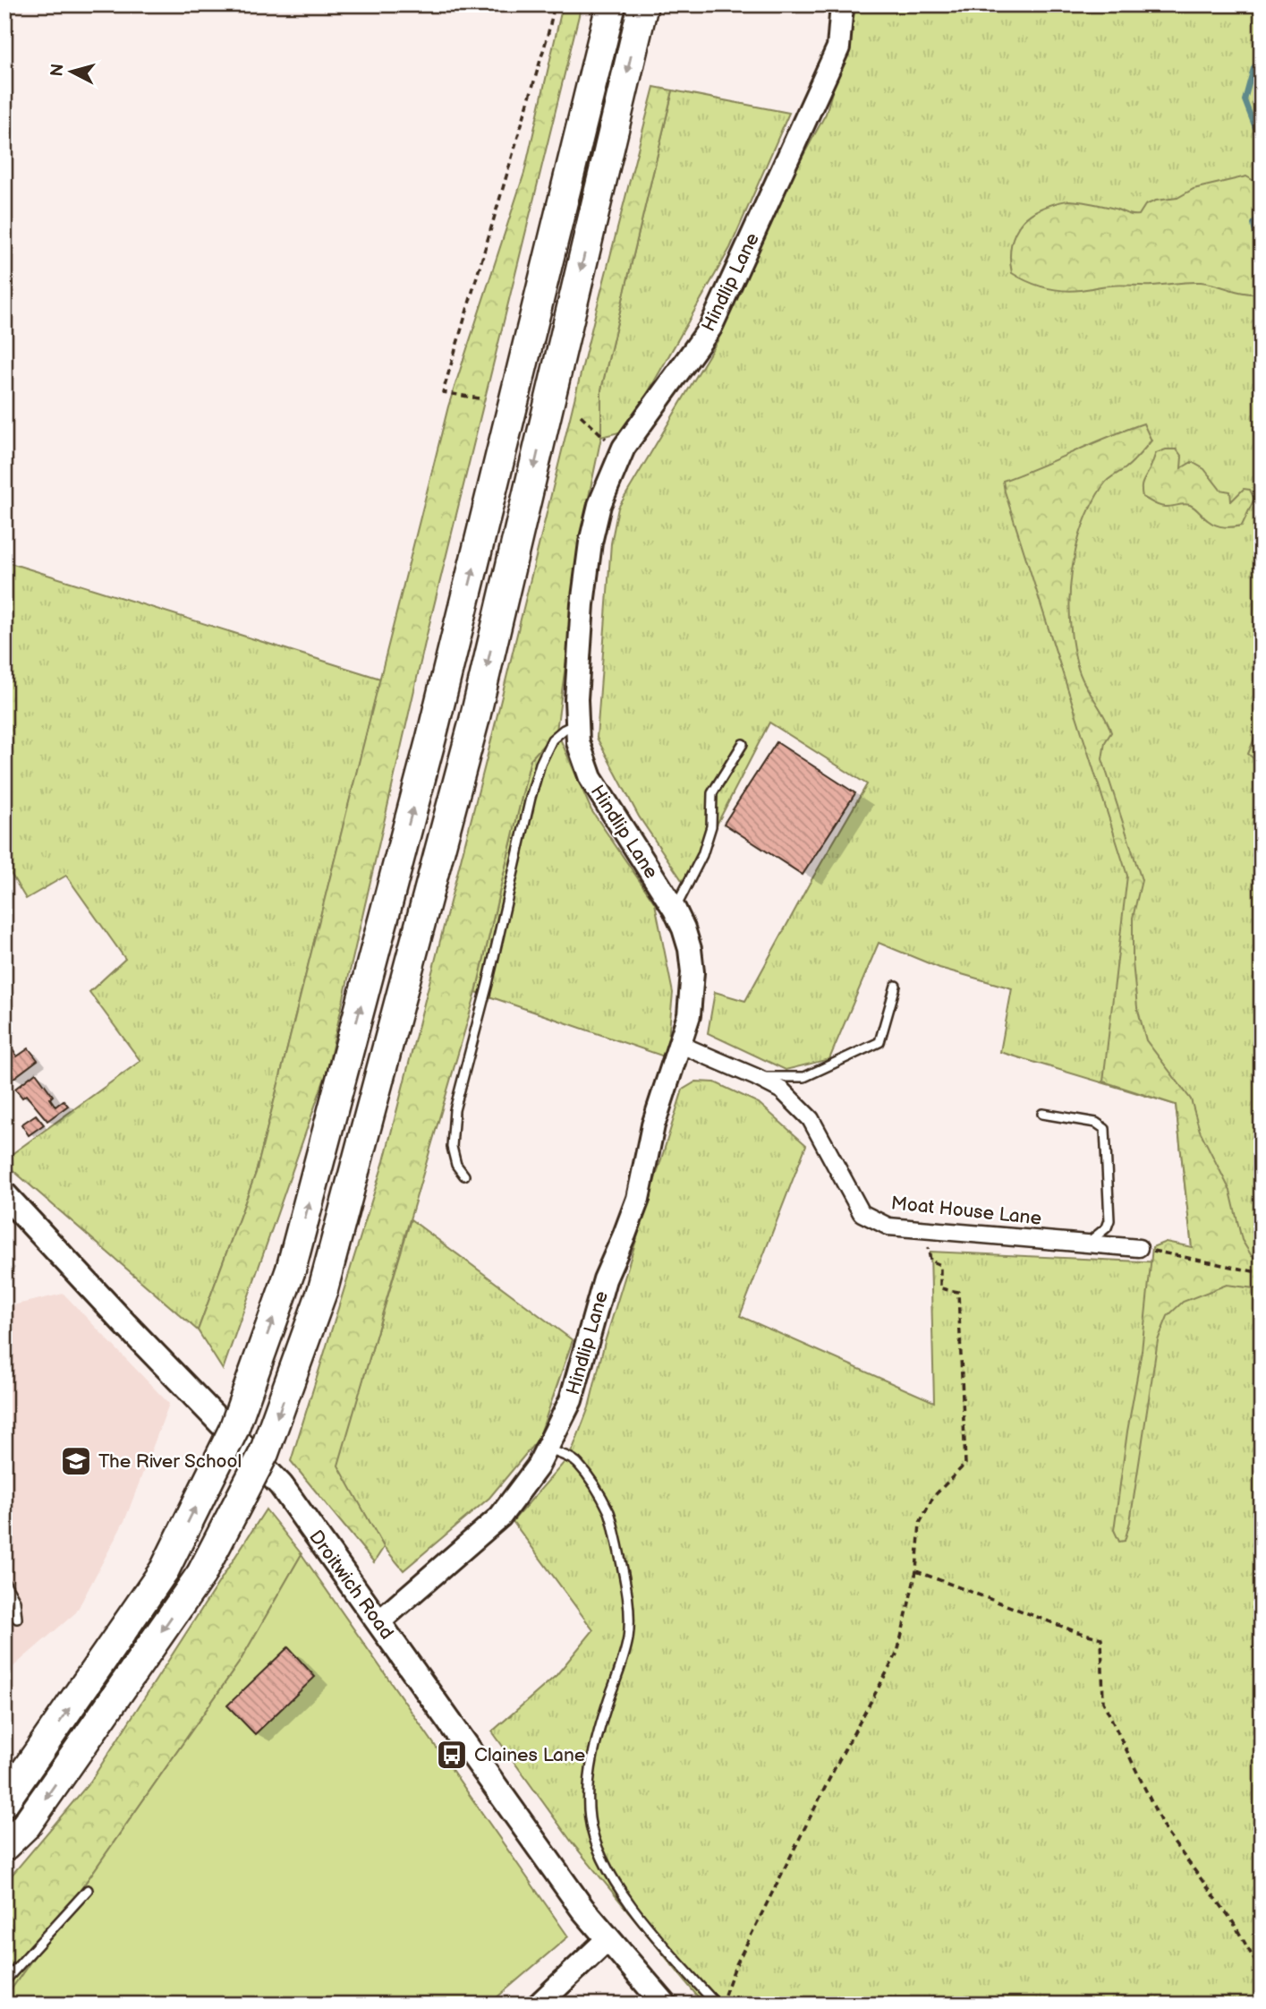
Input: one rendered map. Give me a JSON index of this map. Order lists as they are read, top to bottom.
{
  "streets": {
    "main road": ["Droitwich Road"],
    "street": ["Hindlip Lane", "Moat House Lane"]
  },
  "crossings": [
    ["Hindlip Lane", "Moat House Lane"],
    ["Hindlip Lane", "Droitwich Road"]
  ],
  "places": {
    "school or university": ["The River School"],
    "bus stop": ["Claines Lane"]
  },
  "north": "left"
}
